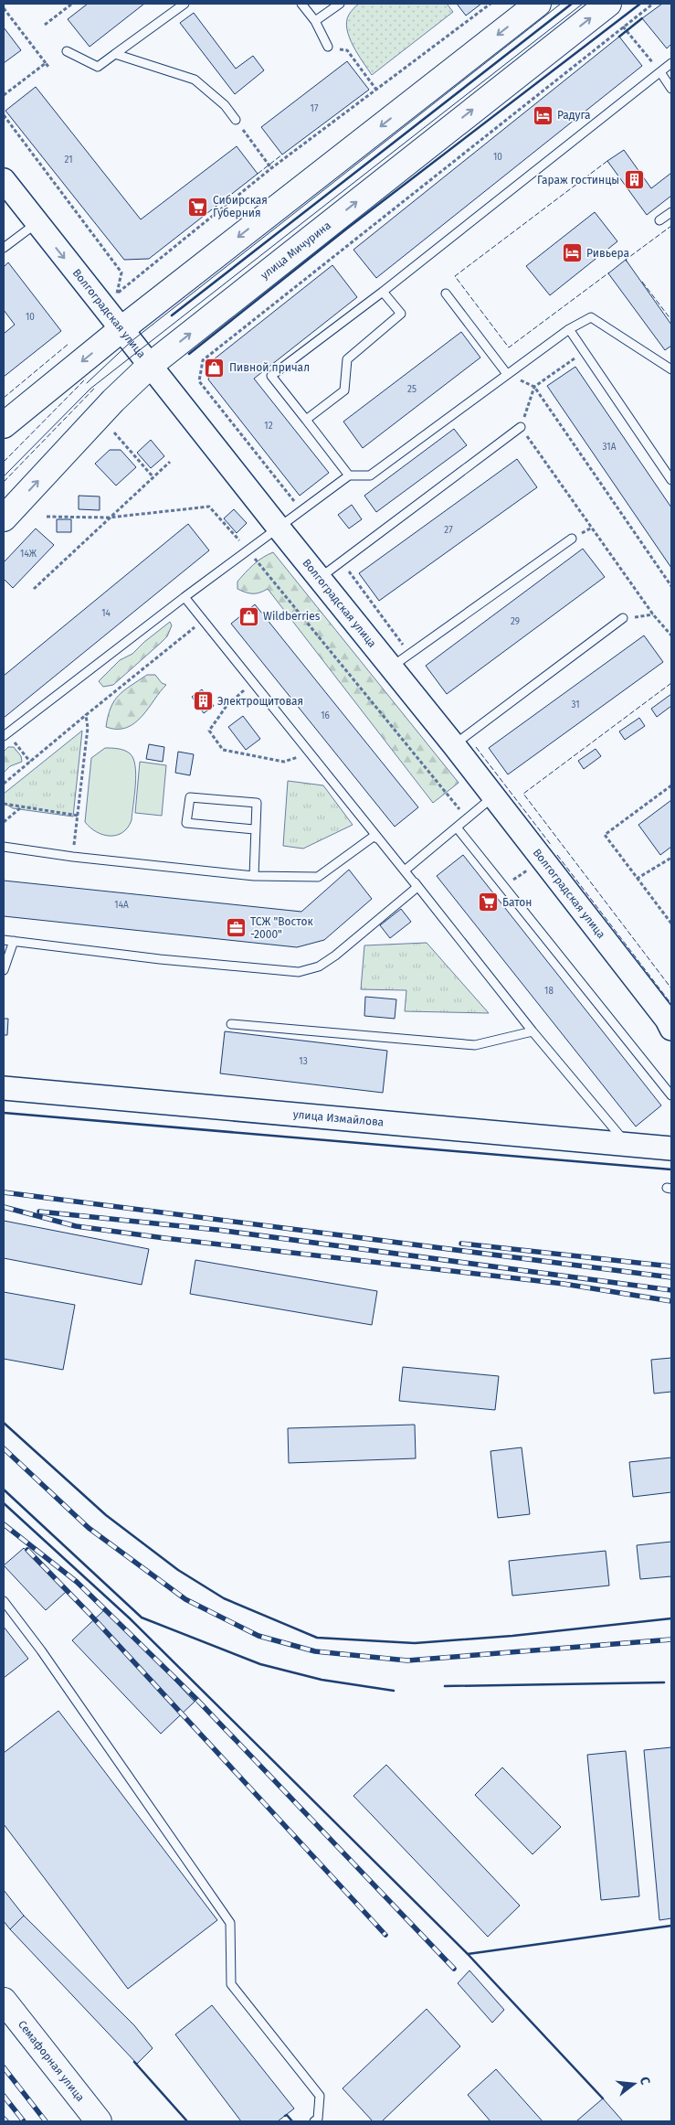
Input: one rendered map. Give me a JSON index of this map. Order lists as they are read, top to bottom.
{
  "streets": {
    "main road": ["улица Мичурина", "Семафорная улица"],
    "street": ["Волгоградская улица", "улица Измайлова"]
  },
  "crossings": [
    ["улица Мичурина", "Волгоградская улица"]
  ],
  "places": {
    "hotel": ["Радуга", "Ривьера"],
    "building": ["Гараж гостинцы", "Электрощитовая"],
    "supermarket": ["Сибирская Губерния", "Батон"],
    "shop": ["Пивной причал", "Wildberries"],
    "office": ["ТСЖ \"Восток -2000\""]
  },
  "house_numbers": [
    "17",
    "10",
    "21",
    "10",
    "25",
    "12",
    "31А",
    "27",
    "14Ж",
    "14",
    "29",
    "31",
    "16",
    "14А",
    "18",
    "13"
  ],
  "north": "right"
}
